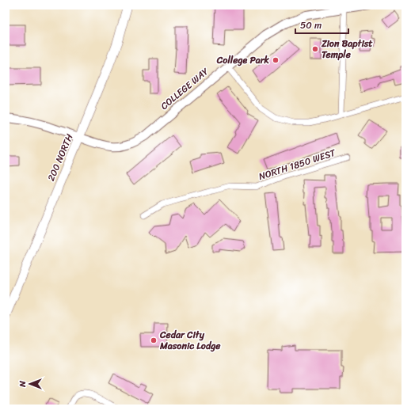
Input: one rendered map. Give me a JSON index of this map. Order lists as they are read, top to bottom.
{
  "streets": {
    "main road": ["COLLEGE WAY", "200 NORTH"],
    "street": ["NORTH 1850 WEST"]
  },
  "crossings": [
    ["COLLEGE WAY", "200 NORTH"]
  ],
  "places": ["Zion Baptist Temple", "College Park", "Cedar City Masonic Lodge"],
  "scale_bar": "50 m",
  "north": "left"
}
